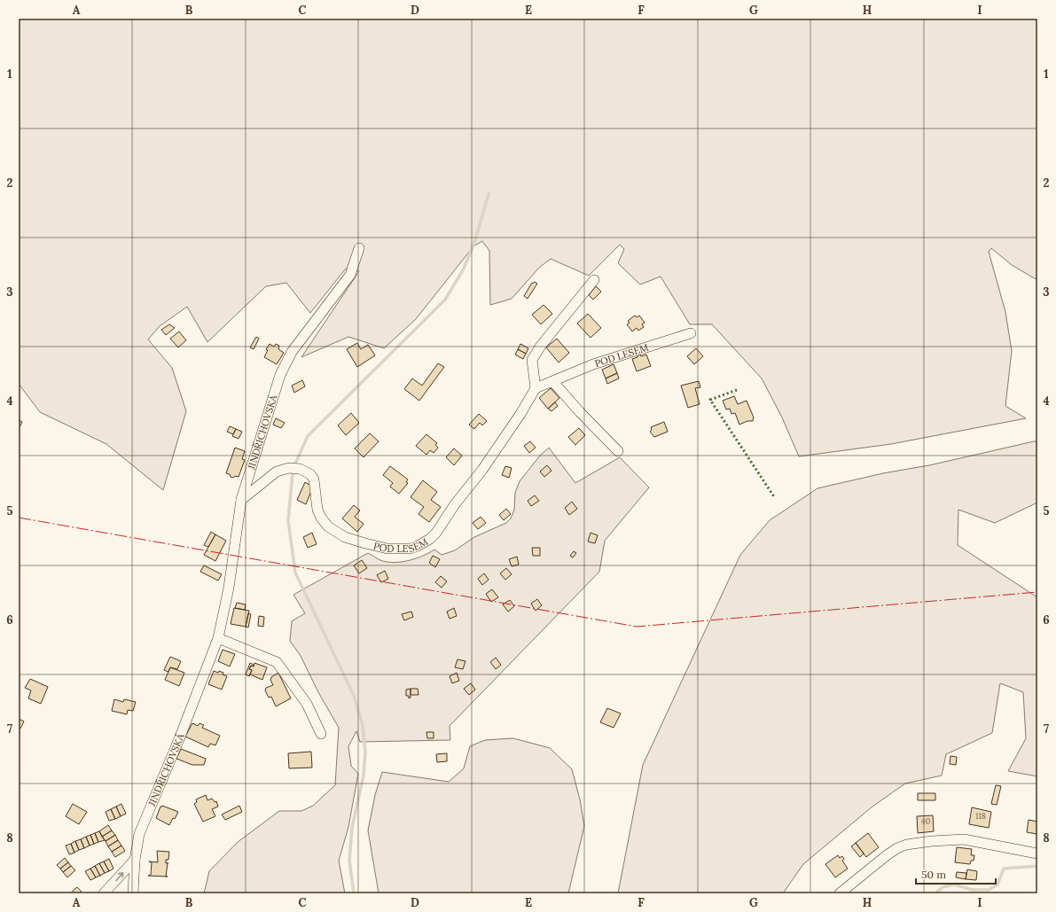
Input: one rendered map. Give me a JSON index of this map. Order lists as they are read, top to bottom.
{
  "streets": {
    "street": ["POD LESEM", "JINDŘICHOVSKÁ"]
  },
  "crossings": [
    ["POD LESEM", "JINDŘICHOVSKÁ"]
  ],
  "house_numbers": ["118", "40"],
  "scale_bar": "50 m",
  "grid": {
    "columns": [
      "A",
      "B",
      "C",
      "D",
      "E",
      "F",
      "G",
      "H",
      "I"
    ],
    "rows": [
      "1",
      "2",
      "3",
      "4",
      "5",
      "6",
      "7",
      "8"
    ]
  }
}
